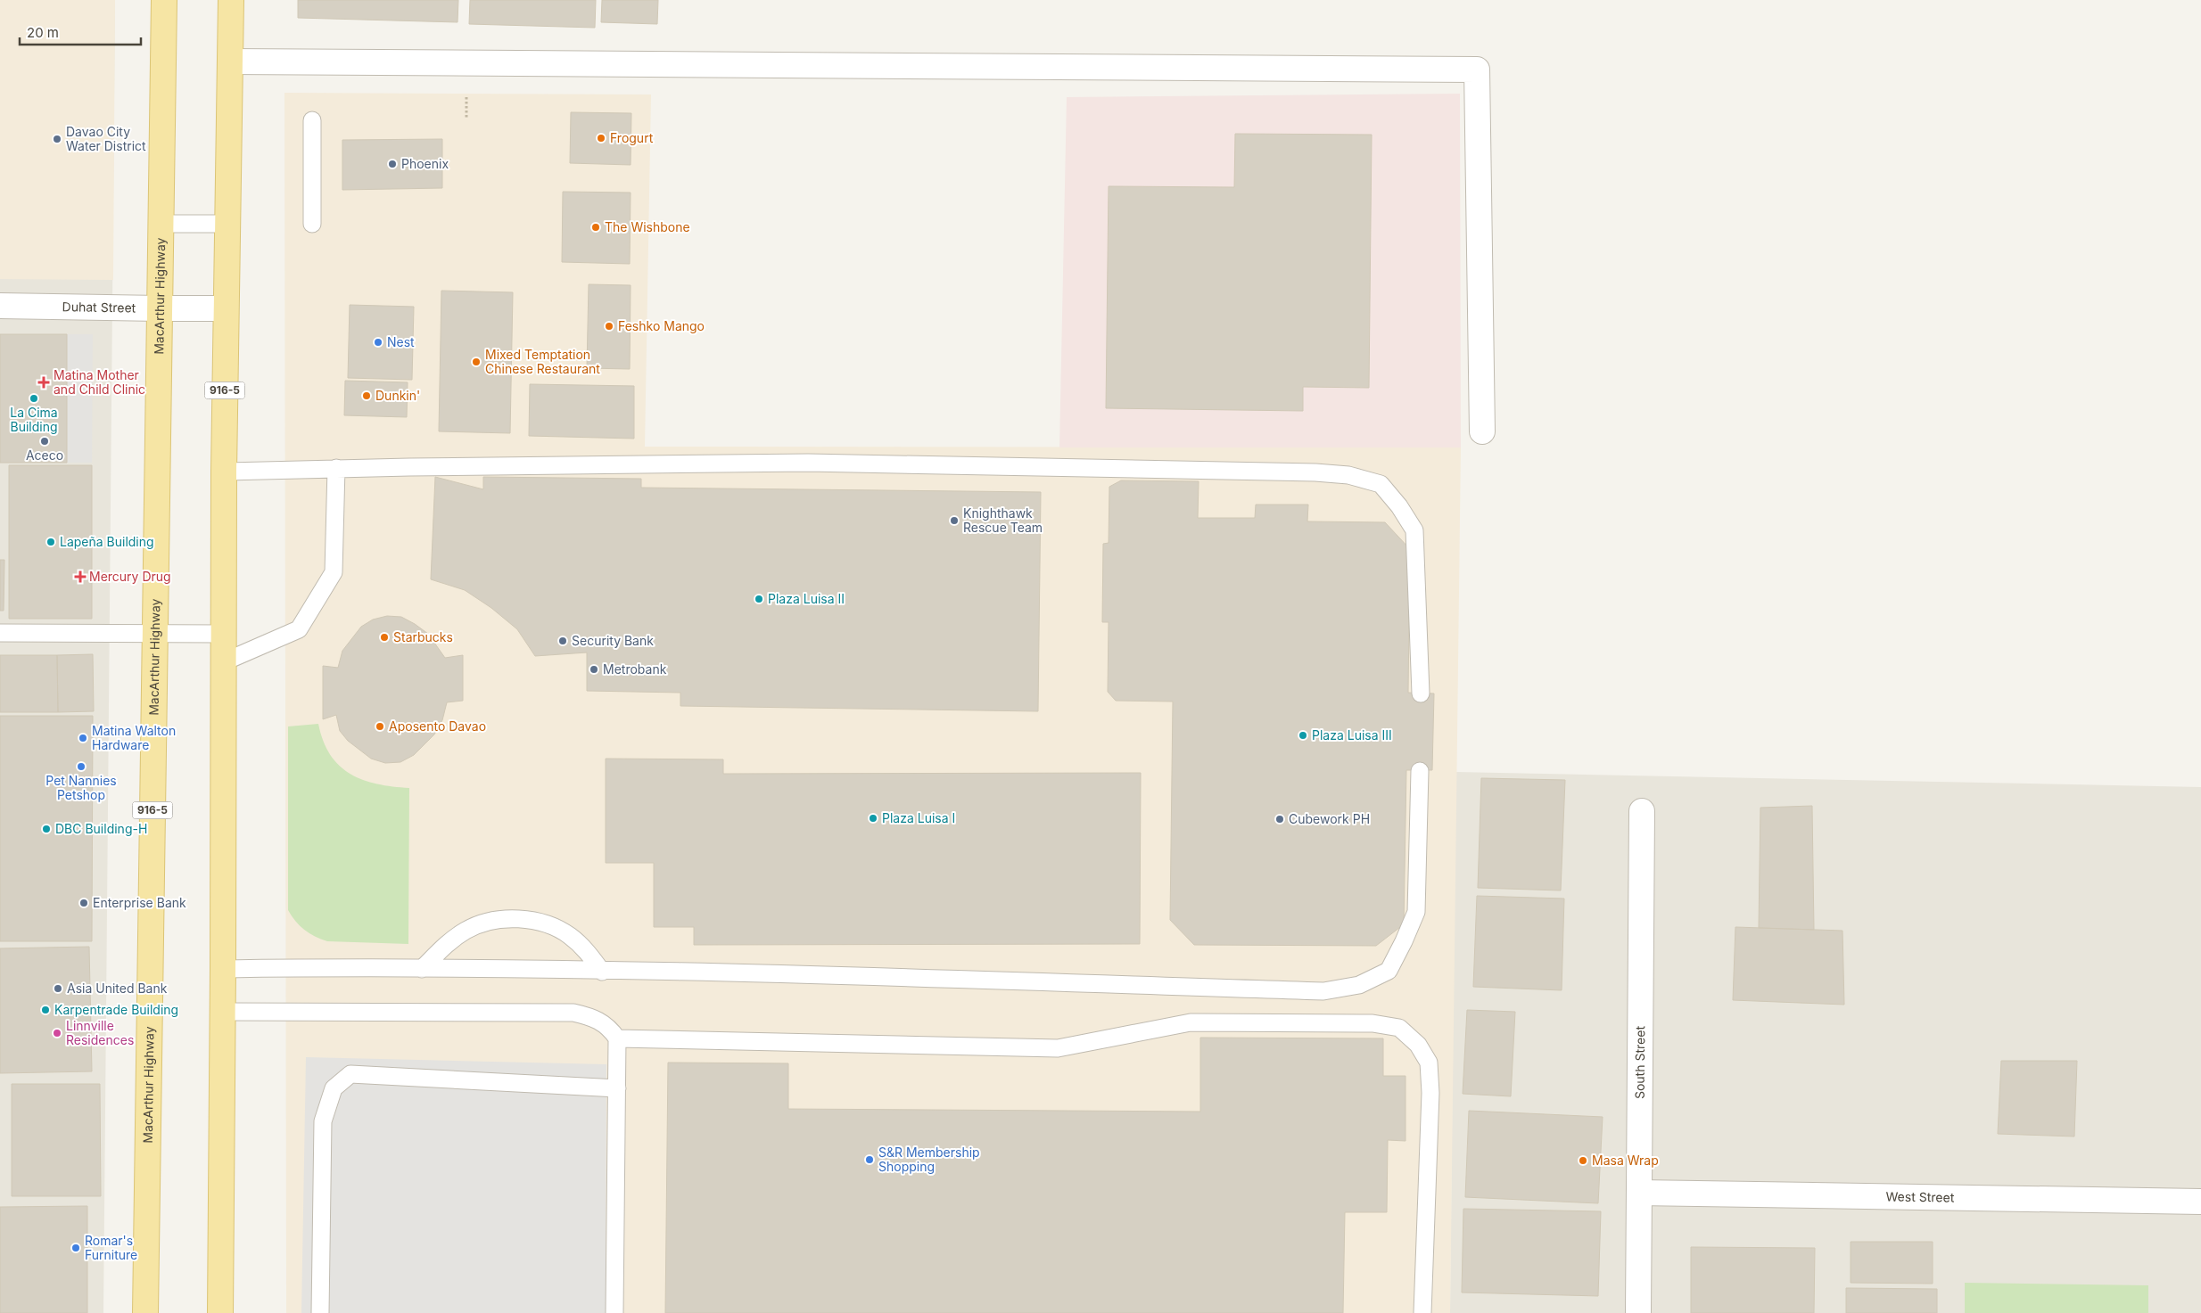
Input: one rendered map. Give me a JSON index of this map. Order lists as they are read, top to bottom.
{
  "streets": {
    "main road": ["MacArthur Highway", "916-5"],
    "street": ["Duhat Street", "South Street", "West Street"]
  },
  "crossings": [
    ["MacArthur Highway", "Duhat Street"],
    ["Duhat Street", "916-5"],
    ["South Street", "West Street"]
  ],
  "places": {
    "other": [
      "Frogurt",
      "Davao City Water District",
      "Phoenix",
      "The Wishbone",
      "Feshko Mango",
      "Nest",
      "Mixed Temptation Chinese Restaurant",
      "Dunkin'",
      "La Cima Building",
      "Aceco",
      "Knighthawk Rescue Team",
      "Lapeña Building",
      "Plaza Luisa II",
      "Starbucks",
      "Security Bank",
      "Metrobank",
      "Aposento Davao",
      "Plaza Luisa III",
      "Matina Walton Hardware",
      "Pet Nannies Petshop",
      "Plaza Luisa I",
      "Cubework PH",
      "DBC Building-H",
      "Enterprise Bank",
      "Asia United Bank",
      "Karpentrade Building",
      "Linnville Residences",
      "S&R Membership Shopping",
      "Masa Wrap",
      "Romar's Furniture"
    ],
    "health": ["Matina Mother and Child Clinic", "Mercury Drug"]
  },
  "scale_bar": "20 m"
}
